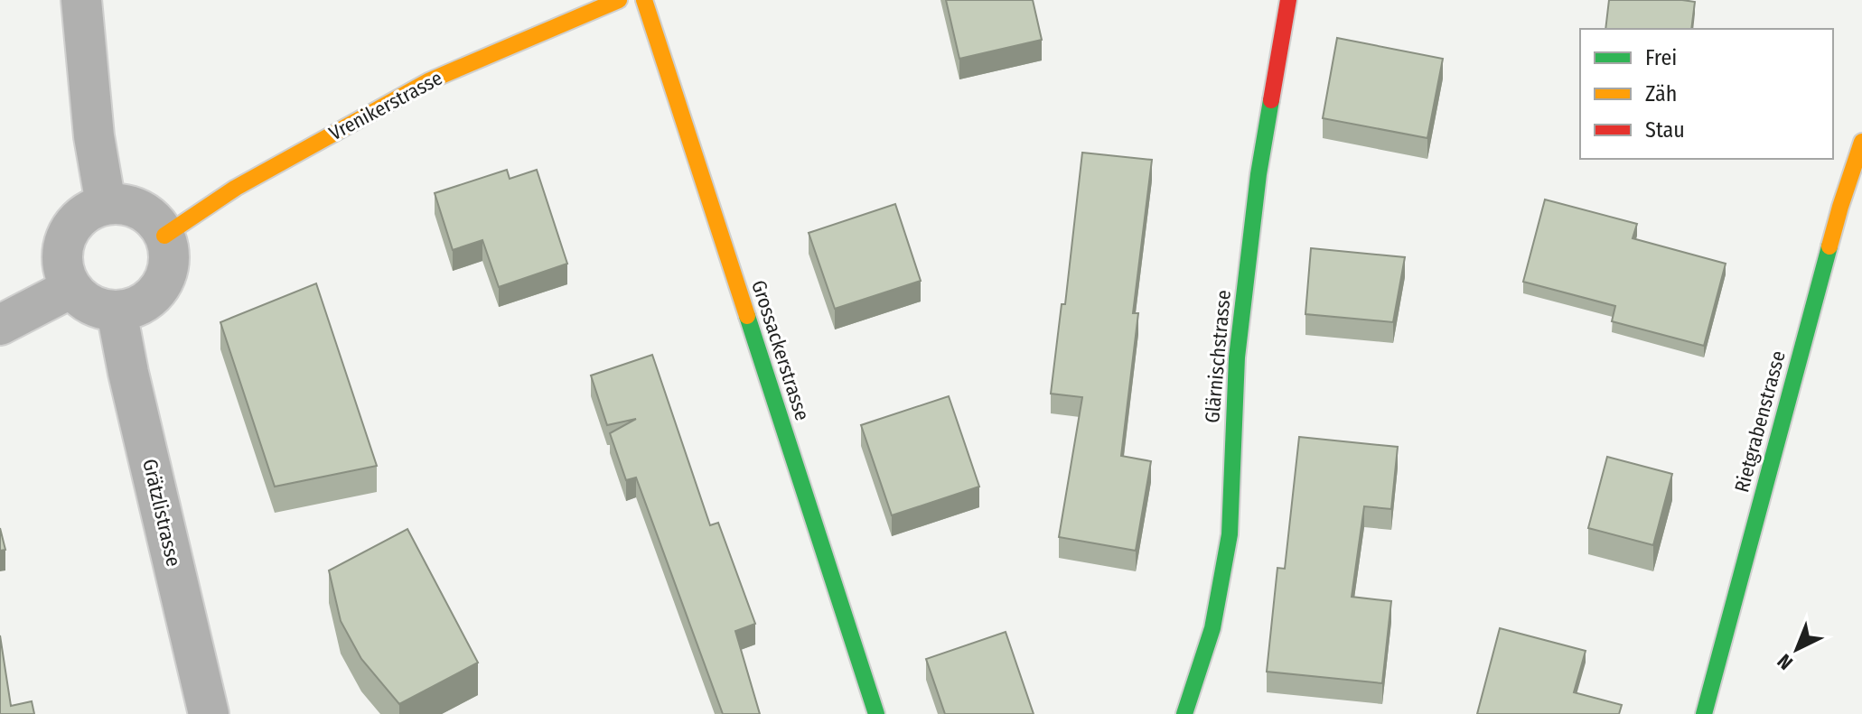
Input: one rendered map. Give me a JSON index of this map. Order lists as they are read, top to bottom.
{
  "streets": {
    "street": [
      "Vrenikerstrasse",
      "Grossackerstrasse",
      "Glärnischstrasse",
      "Rietgrabenstrasse",
      "Grätzlistrasse"
    ]
  },
  "crossings": [
    ["Vrenikerstrasse", "Grätzlistrasse"]
  ],
  "legend": ["Frei", "Zäh", "Stau"],
  "north": "bottom left"
}
